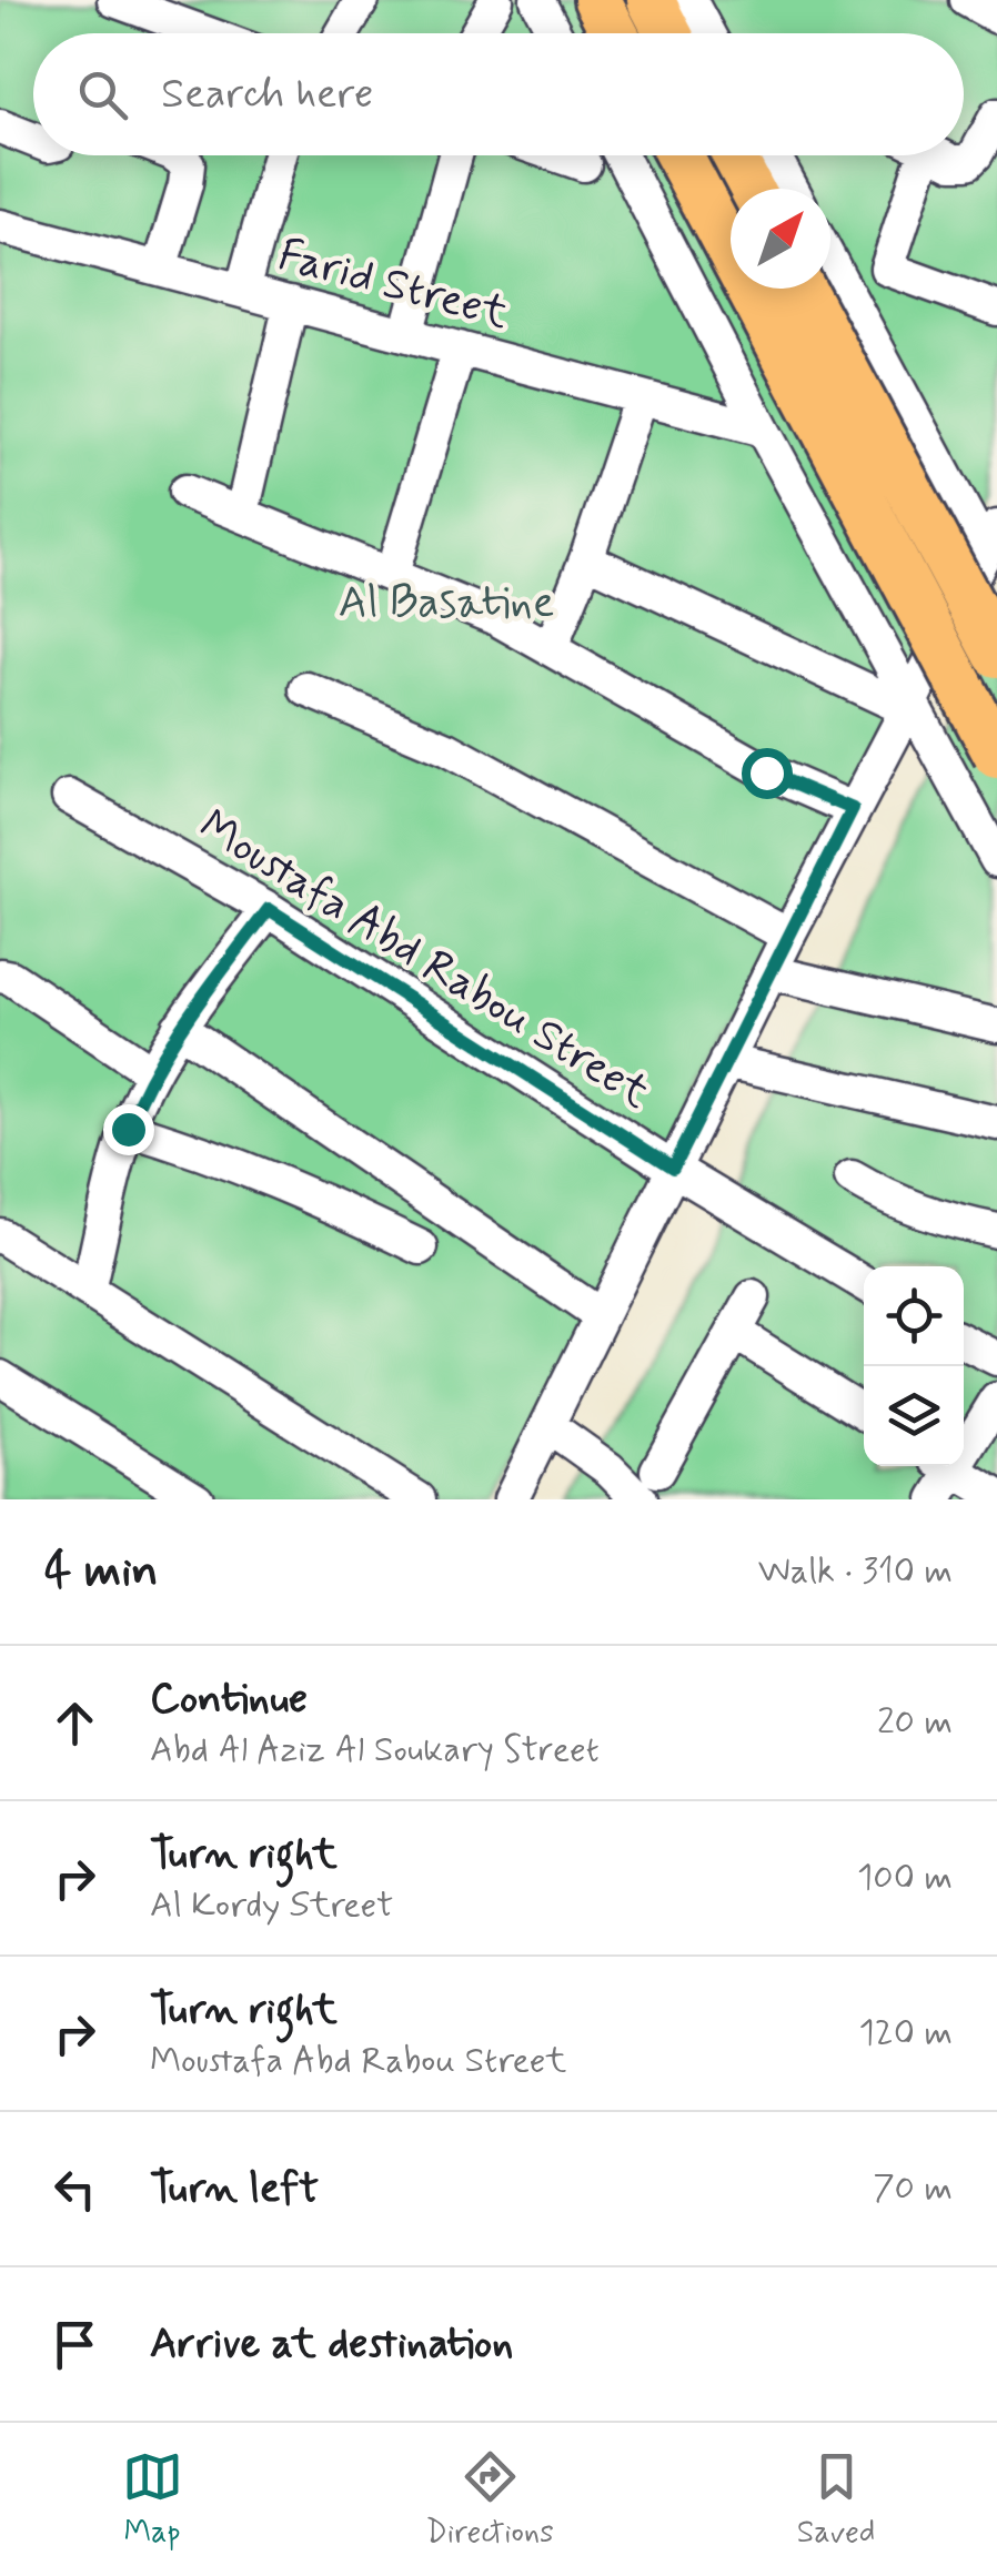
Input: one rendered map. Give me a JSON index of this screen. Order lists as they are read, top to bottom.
{
  "streets": {
    "street": ["Farid Street", "Moustafa Abd Rabou Street"]
  },
  "parks": ["Al Basatine"],
  "north": "top right",
  "page": {
    "search": "Search here",
    "heading": ["4 min", "Walk · 310 m"],
    "list": [
      ["Continue", "Abd Al Aziz Al Soukary Street", "20 m"],
      ["Turn right", "Al Kordy Street", "100 m"],
      ["Turn right", "Moustafa Abd Rabou Street", "120 m"],
      ["Turn left", "70 m"],
      "Arrive at destination"
    ],
    "nav": ["Map", "Directions", "Saved"]
  }
}
